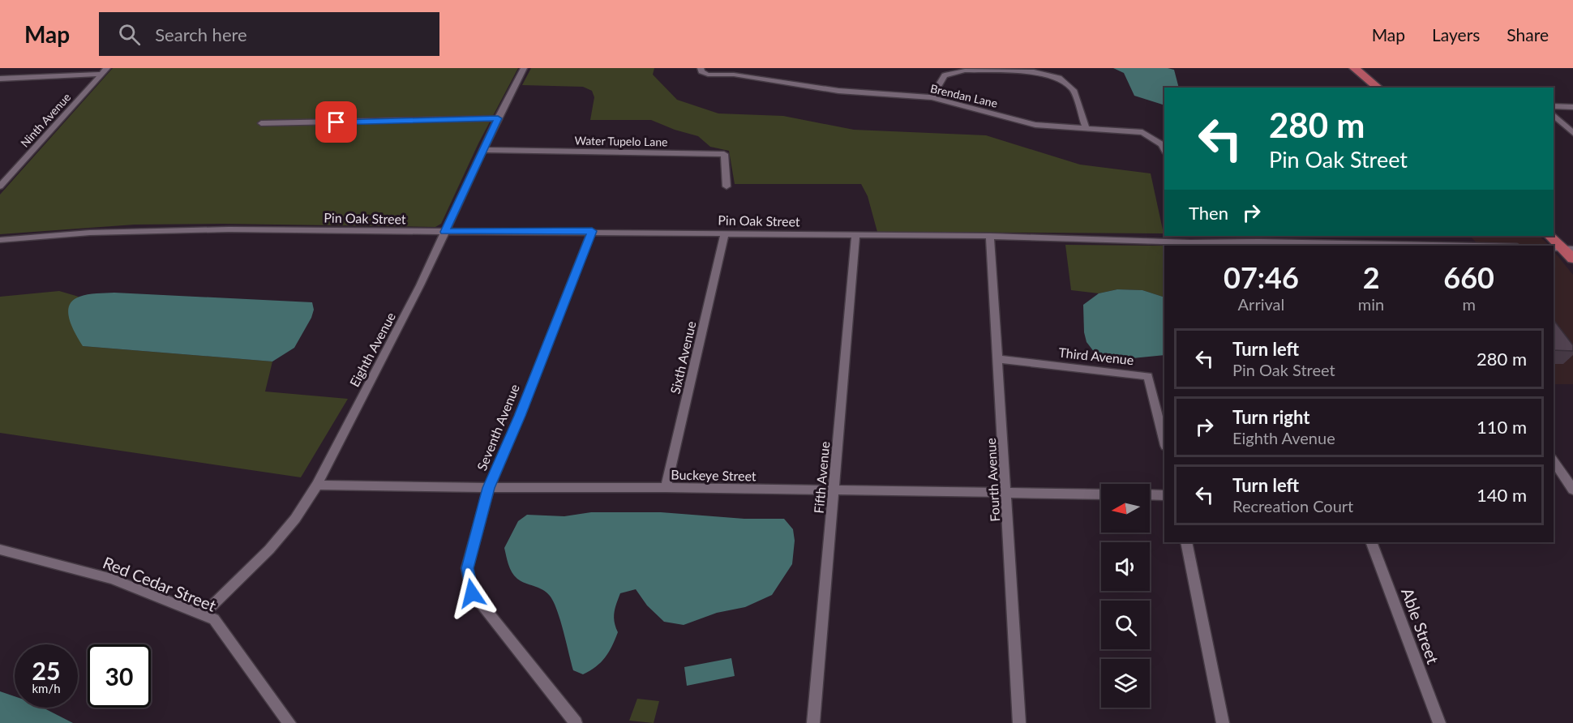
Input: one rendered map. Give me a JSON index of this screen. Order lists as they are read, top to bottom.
{
  "streets": {
    "street": [
      "Brendan Lane",
      "Ninth Avenue",
      "Water Tupelo Lane",
      "Pin Oak Street",
      "Eighth Avenue",
      "Third Avenue",
      "Sixth Avenue",
      "Seventh Avenue",
      "Buckeye Street",
      "Fifth Avenue",
      "Fourth Avenue",
      "Red Cedar Street",
      "Able Street"
    ]
  },
  "crossings": [
    ["Water Tupelo Lane", "Eighth Avenue"],
    ["Pin Oak Street", "Eighth Avenue"],
    ["Pin Oak Street", "Sixth Avenue"],
    ["Pin Oak Street", "Seventh Avenue"],
    ["Pin Oak Street", "Fifth Avenue"],
    ["Pin Oak Street", "Fourth Avenue"],
    ["Eighth Avenue", "Buckeye Street"],
    ["Eighth Avenue", "Red Cedar Street"],
    ["Third Avenue", "Fourth Avenue"],
    ["Sixth Avenue", "Buckeye Street"],
    ["Seventh Avenue", "Buckeye Street"],
    ["Buckeye Street", "Fifth Avenue"],
    ["Buckeye Street", "Fourth Avenue"]
  ],
  "north": "left",
  "page": {
    "header": "Map",
    "search": "Search here",
    "nav": ["Map", "Layers", "Share"],
    "turn": ["280 m", "Pin Oak Street"],
    "then": "Then",
    "eta": [
      "07:46",
      "Arrival",
      "2",
      "min",
      "660",
      "m"
    ],
    "list": [
      {
        "name": "Turn left",
        "note": "Pin Oak Street",
        "value": "280 m"
      },
      {
        "name": "Turn right",
        "note": "Eighth Avenue",
        "value": "110 m"
      },
      {
        "name": "Turn left",
        "note": "Recreation Court",
        "value": "140 m"
      }
    ],
    "speed": "25 km/h",
    "limit": "30"
  }
}
